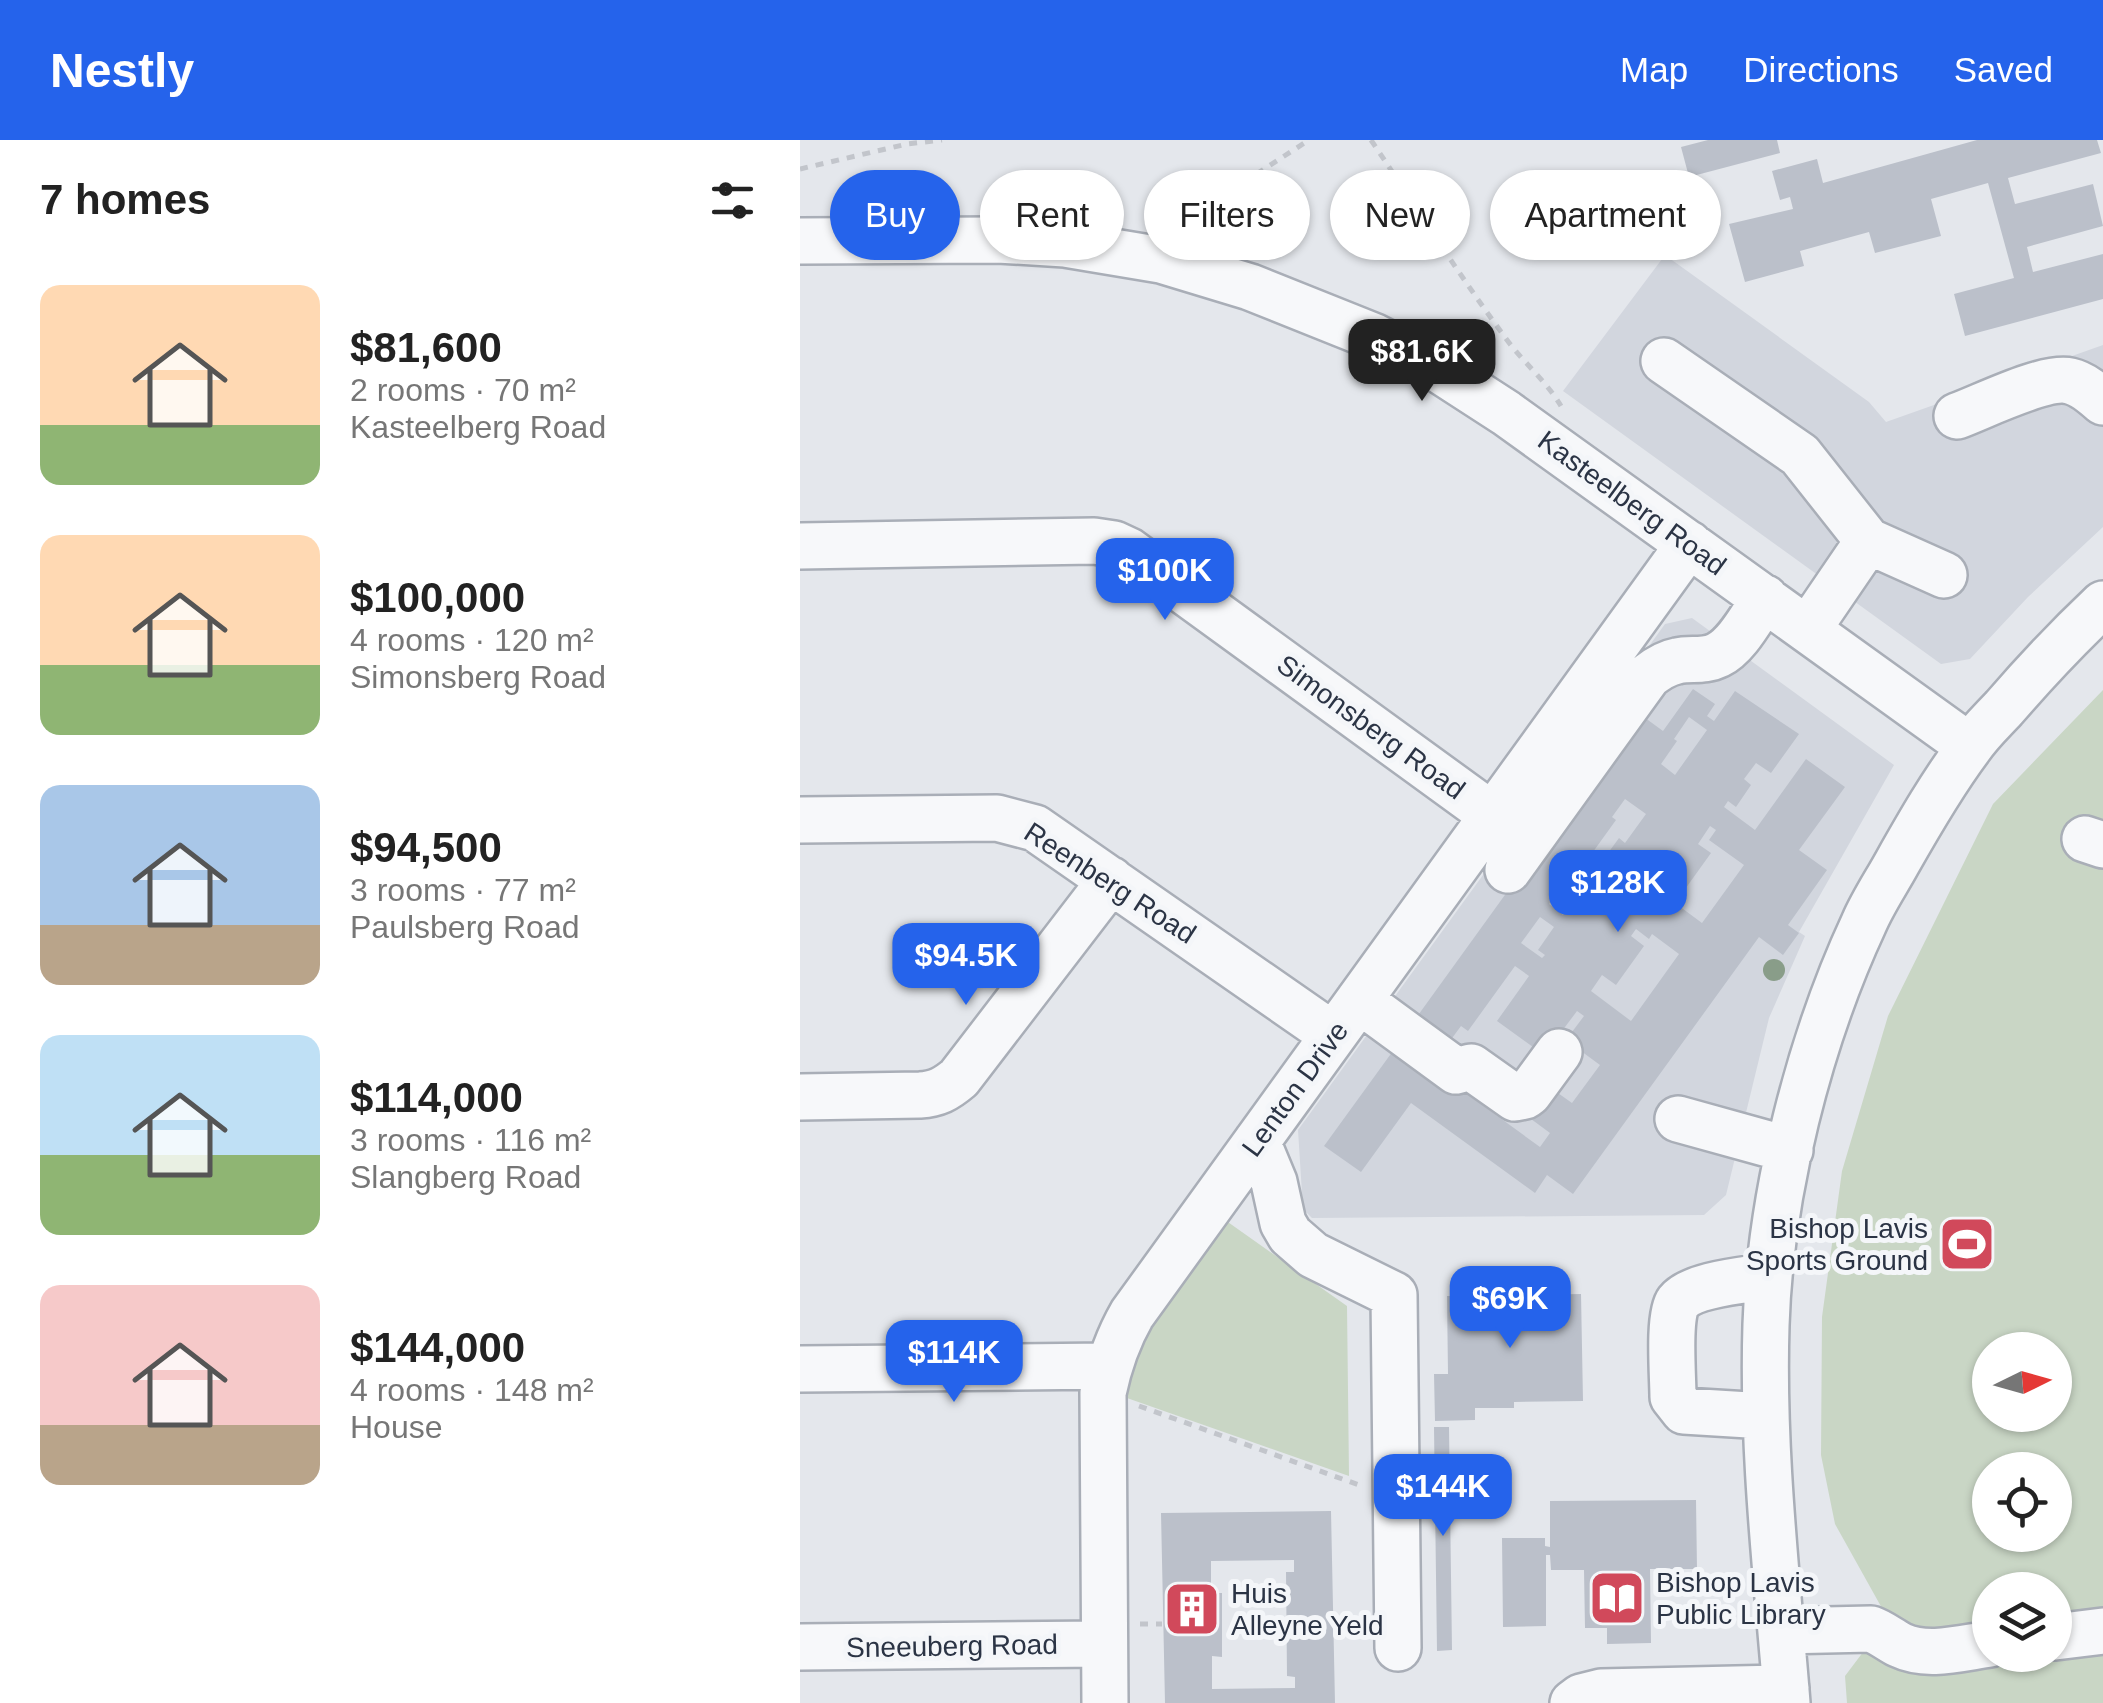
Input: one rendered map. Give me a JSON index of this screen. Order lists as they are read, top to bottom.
{
  "streets": {
    "street": [
      "Kasteelberg Road",
      "Simonsberg Road",
      "Reenberg Road",
      "Lenton Drive",
      "Sneeuberg Road"
    ]
  },
  "crossings": [
    ["Kasteelberg Road", "Lenton Drive"],
    ["Simonsberg Road", "Lenton Drive"],
    ["Reenberg Road", "Lenton Drive"],
    ["Lenton Drive", "Sneeuberg Road"]
  ],
  "places": {
    "sports": ["Bishop Lavis Sports Ground"],
    "library": ["Bishop Lavis Public Library"],
    "building": ["Huis Alleyne Yeld"]
  },
  "north": "right",
  "page": {
    "header": "Nestly",
    "nav": ["Map", "Directions", "Saved"],
    "heading": "7 homes",
    "chip": [
      "Buy",
      "Rent",
      "Filters",
      "New",
      "Apartment"
    ],
    "list": [
      {
        "name": "$81,600",
        "note": "2 rooms · 70 m² · Kasteelberg Road"
      },
      {
        "name": "$100,000",
        "note": "4 rooms · 120 m² · Simonsberg Road"
      },
      {
        "name": "$94,500",
        "note": "3 rooms · 77 m² · Paulsberg Road"
      },
      {
        "name": "$114,000",
        "note": "3 rooms · 116 m² · Slangberg Road"
      },
      {
        "name": "$144,000",
        "note": "4 rooms · 148 m² · House"
      }
    ],
    "price": [
      "$81.6K",
      "$100K",
      "$128K",
      "$94.5K",
      "$69K",
      "$114K",
      "$144K"
    ]
  }
}
